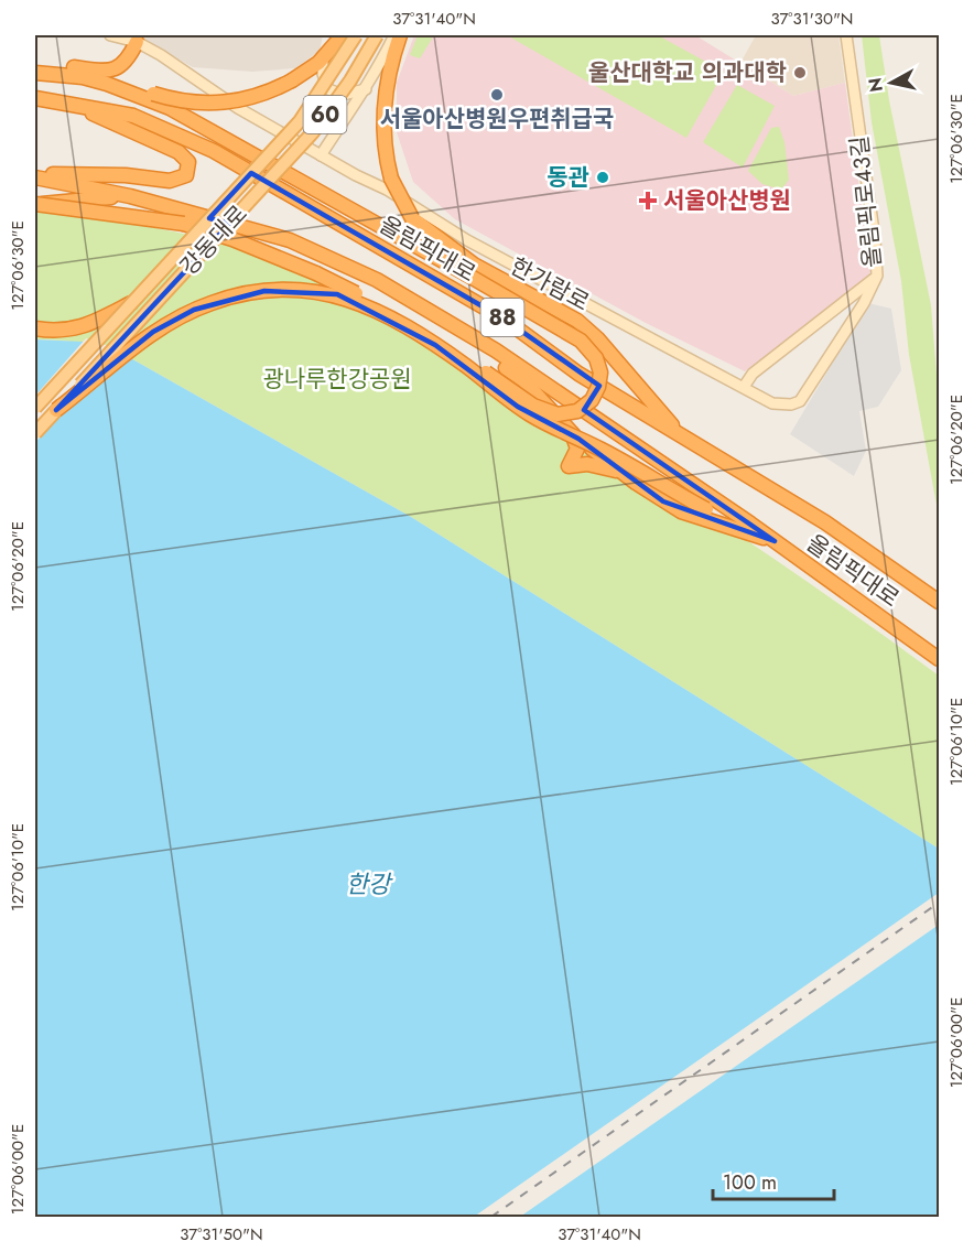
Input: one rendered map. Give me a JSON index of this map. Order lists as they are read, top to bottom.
{
  "streets": {
    "highway": ["올림픽대로", "88"],
    "main road": ["60", "강동대로"],
    "street": ["올림픽로43길", "한가람로"]
  },
  "crossings": [
    ["올림픽로43길", "한가람로"]
  ],
  "water": ["한강"],
  "parks": ["광나루한강공원"],
  "places": {
    "other": ["울산대학교 의과대학", "서울아산병원우편취급국", "동관"],
    "health": ["서울아산병원"]
  },
  "scale_bar": "100 m",
  "north": "left",
  "coordinates": [
    "37°31'40\"N",
    "37°31'30\"N",
    "127°06'30\"E",
    "127°06'20\"E",
    "127°06'10\"E",
    "127°06'00\"E",
    "37°31'50\"N"
  ]
}
